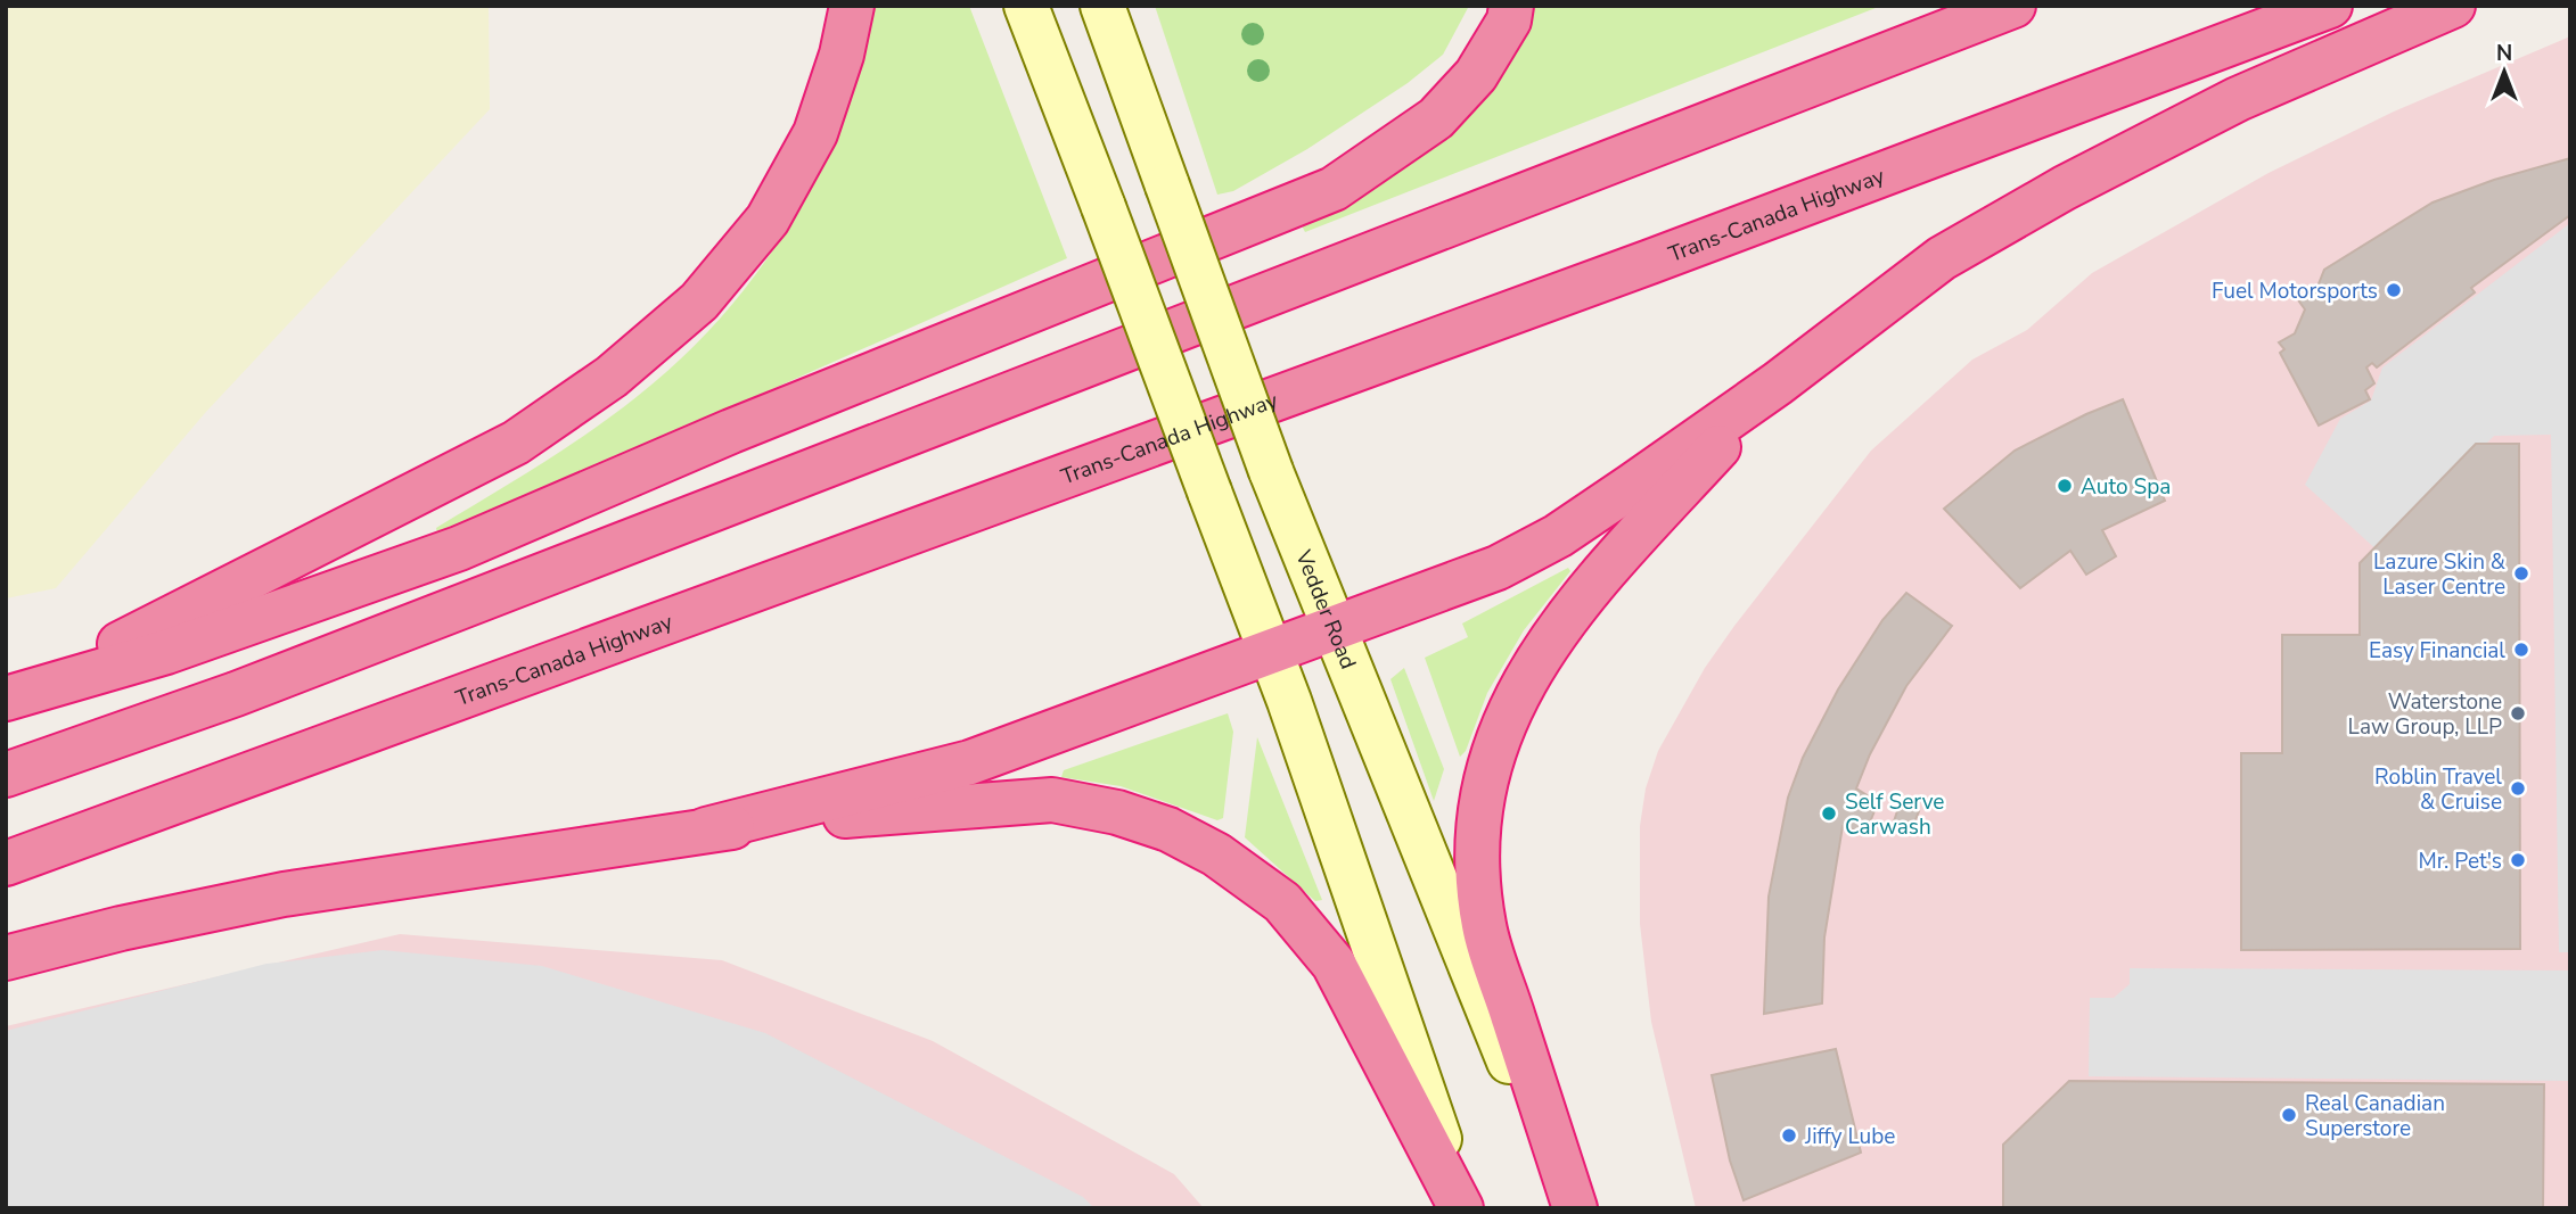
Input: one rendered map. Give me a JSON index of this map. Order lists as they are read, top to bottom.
{
  "streets": {
    "highway": ["Trans-Canada Highway"],
    "main road": ["Vedder Road"]
  },
  "places": [
    "Fuel Motorsports",
    "Auto Spa",
    "Lazure Skin & Laser Centre",
    "Easy Financial",
    "Waterstone Law Group, LLP",
    "Roblin Travel & Cruise",
    "Self Serve Carwash",
    "Mr. Pet's",
    "Real Canadian Superstore",
    "Jiffy Lube"
  ],
  "north": "top"
}
